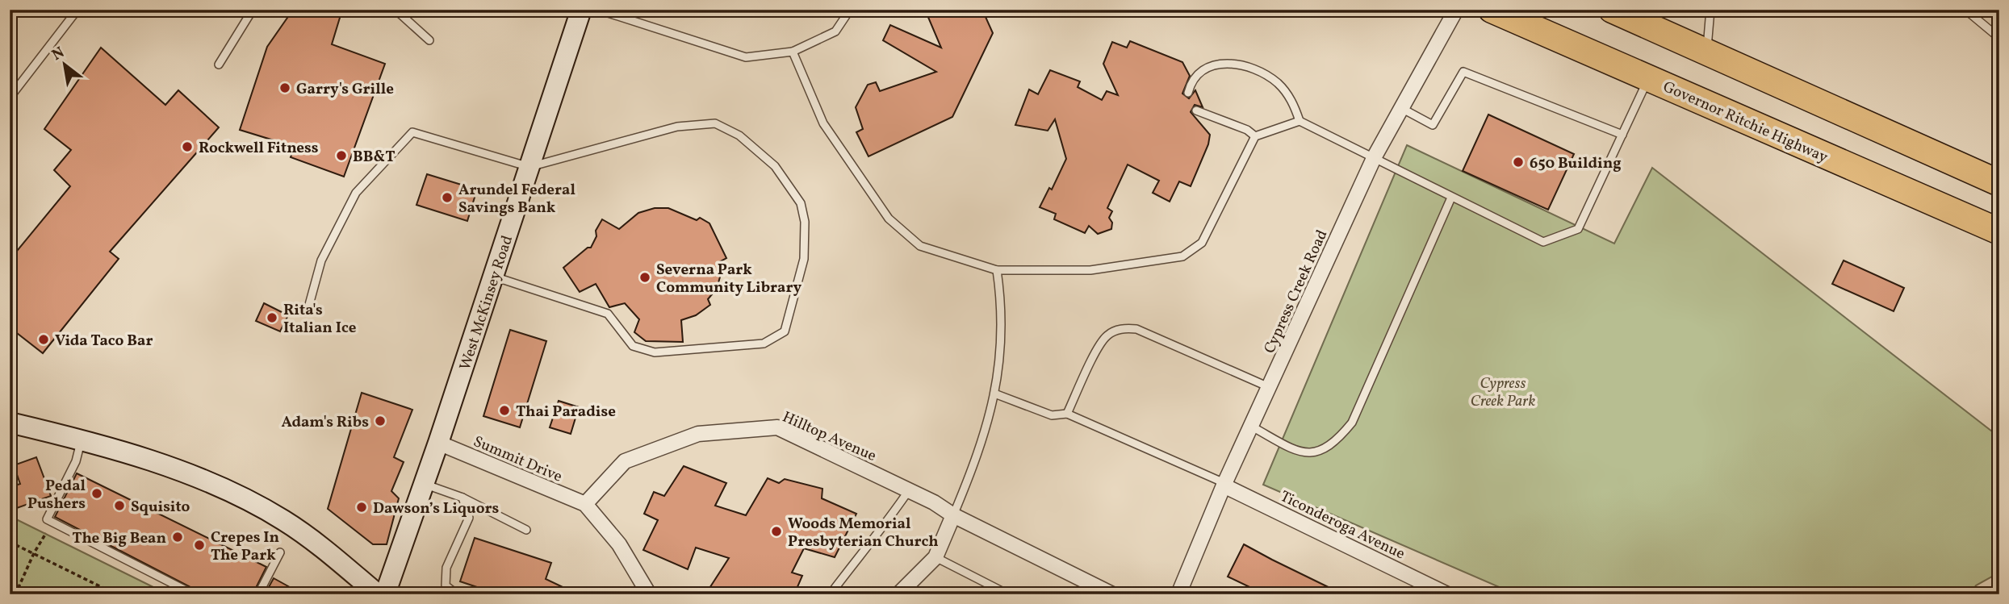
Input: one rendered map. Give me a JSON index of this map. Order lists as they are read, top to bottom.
{
  "streets": {
    "highway": ["Governor Ritchie Highway"],
    "street": [
      "Cypress Creek Road",
      "West McKinsey Road",
      "Hilltop Avenue",
      "Summit Drive",
      "Ticonderoga Avenue"
    ]
  },
  "crossings": [
    ["Cypress Creek Road", "Ticonderoga Avenue"],
    ["West McKinsey Road", "Summit Drive"],
    ["Hilltop Avenue", "Summit Drive"]
  ],
  "parks": ["Cypress Creek Park"],
  "places": [
    "Garry's Grille",
    "Rockwell Fitness",
    "BB&T",
    "650 Building",
    "Arundel Federal Savings Bank",
    "Severna Park Community Library",
    "Rita's Italian Ice",
    "Vida Taco Bar",
    "Thai Paradise",
    "Adam's Ribs",
    "Pedal Pushers",
    "Squisito",
    "Dawson’s Liquors",
    "Woods Memorial Presbyterian Church",
    "The Big Bean",
    "Crepes In The Park"
  ],
  "north": "top left"
}
